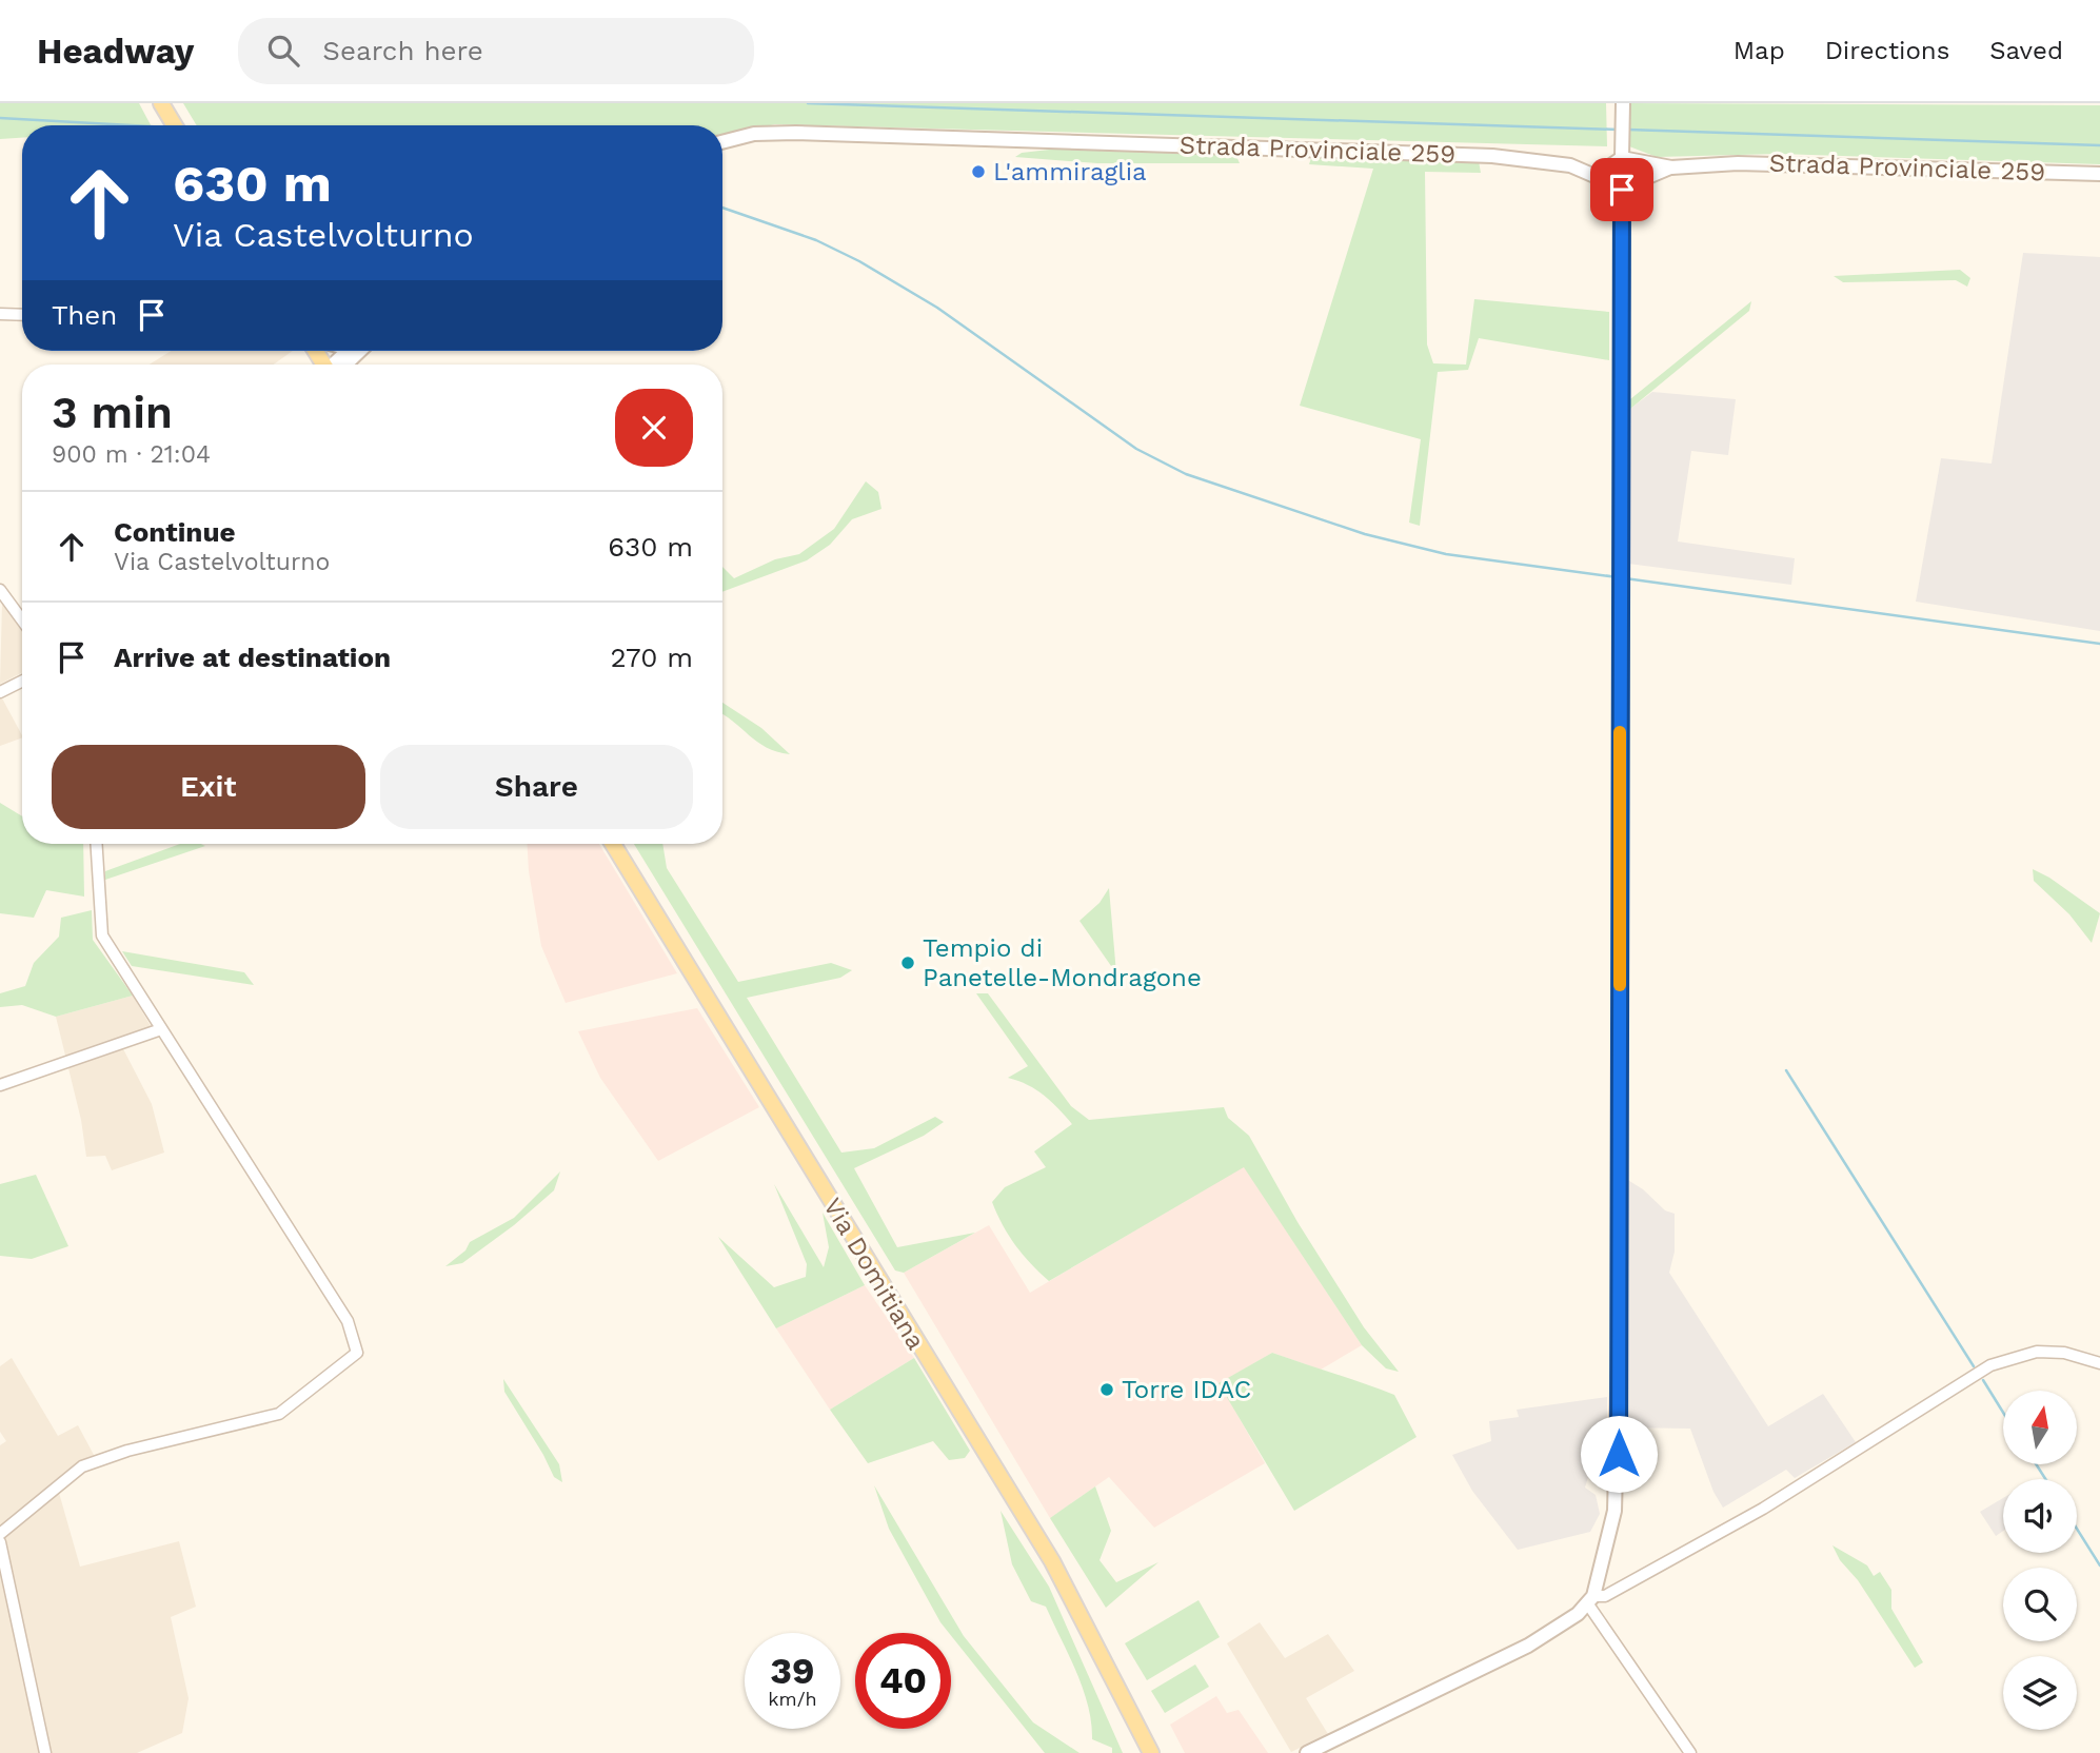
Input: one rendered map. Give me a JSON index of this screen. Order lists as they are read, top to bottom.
{
  "streets": {
    "main road": ["Via Domitiana"],
    "street": ["Strada Provinciale 259"]
  },
  "places": ["L'ammiraglia", "Tempio di Panetelle-Mondragone", "Torre IDAC"],
  "north": "top",
  "page": {
    "header": "Headway",
    "search": "Search here",
    "nav": ["Map", "Directions", "Saved"],
    "turn": ["630 m", "Via Castelvolturno"],
    "then": "Then",
    "heading": ["3 min", "900 m · 21:04"],
    "list": [
      {
        "name": "Continue",
        "note": "Via Castelvolturno",
        "value": "630 m"
      },
      {
        "name": "Arrive at destination",
        "value": "270 m"
      }
    ],
    "buttons": ["Exit", "Share"],
    "speed": "39 km/h",
    "limit": "40"
  }
}
